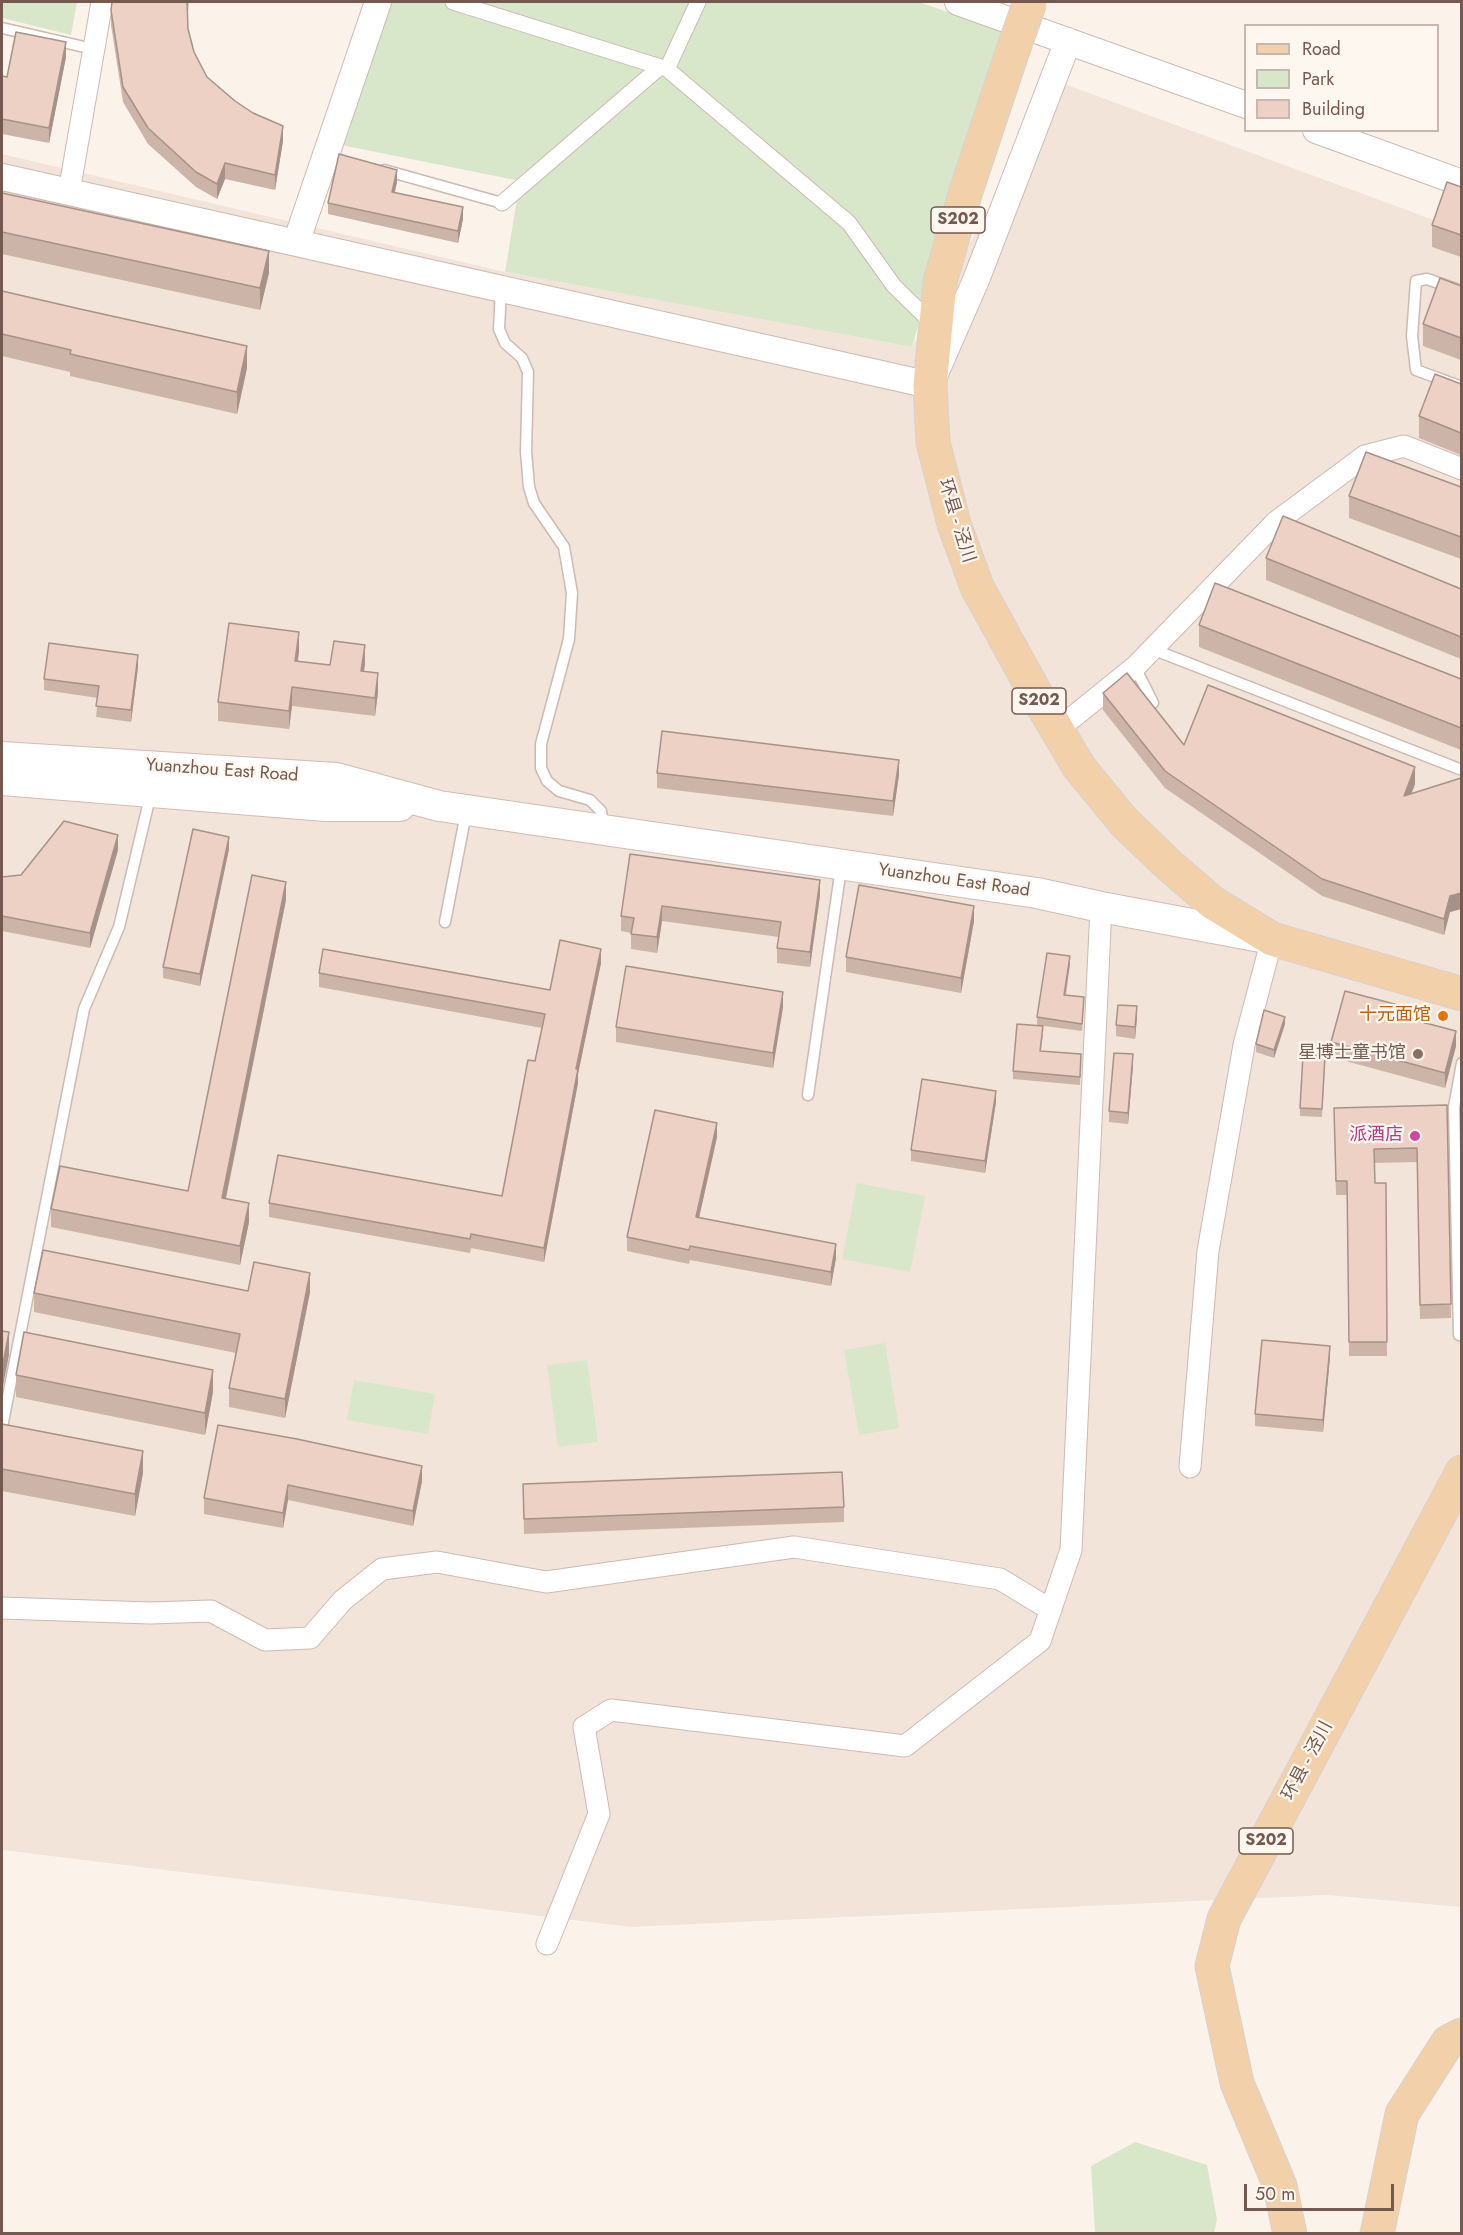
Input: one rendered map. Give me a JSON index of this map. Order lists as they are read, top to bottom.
{
  "streets": {
    "main road": ["S202", "环县 - 泾川", "Yuanzhou East Road"]
  },
  "crossings": [
    ["环县 - 泾川", "Yuanzhou East Road"]
  ],
  "places": ["十元面馆", "星博士童书馆", "派酒店"],
  "legend": ["Road", "Park", "Building"],
  "scale_bar": "50 m"
}
